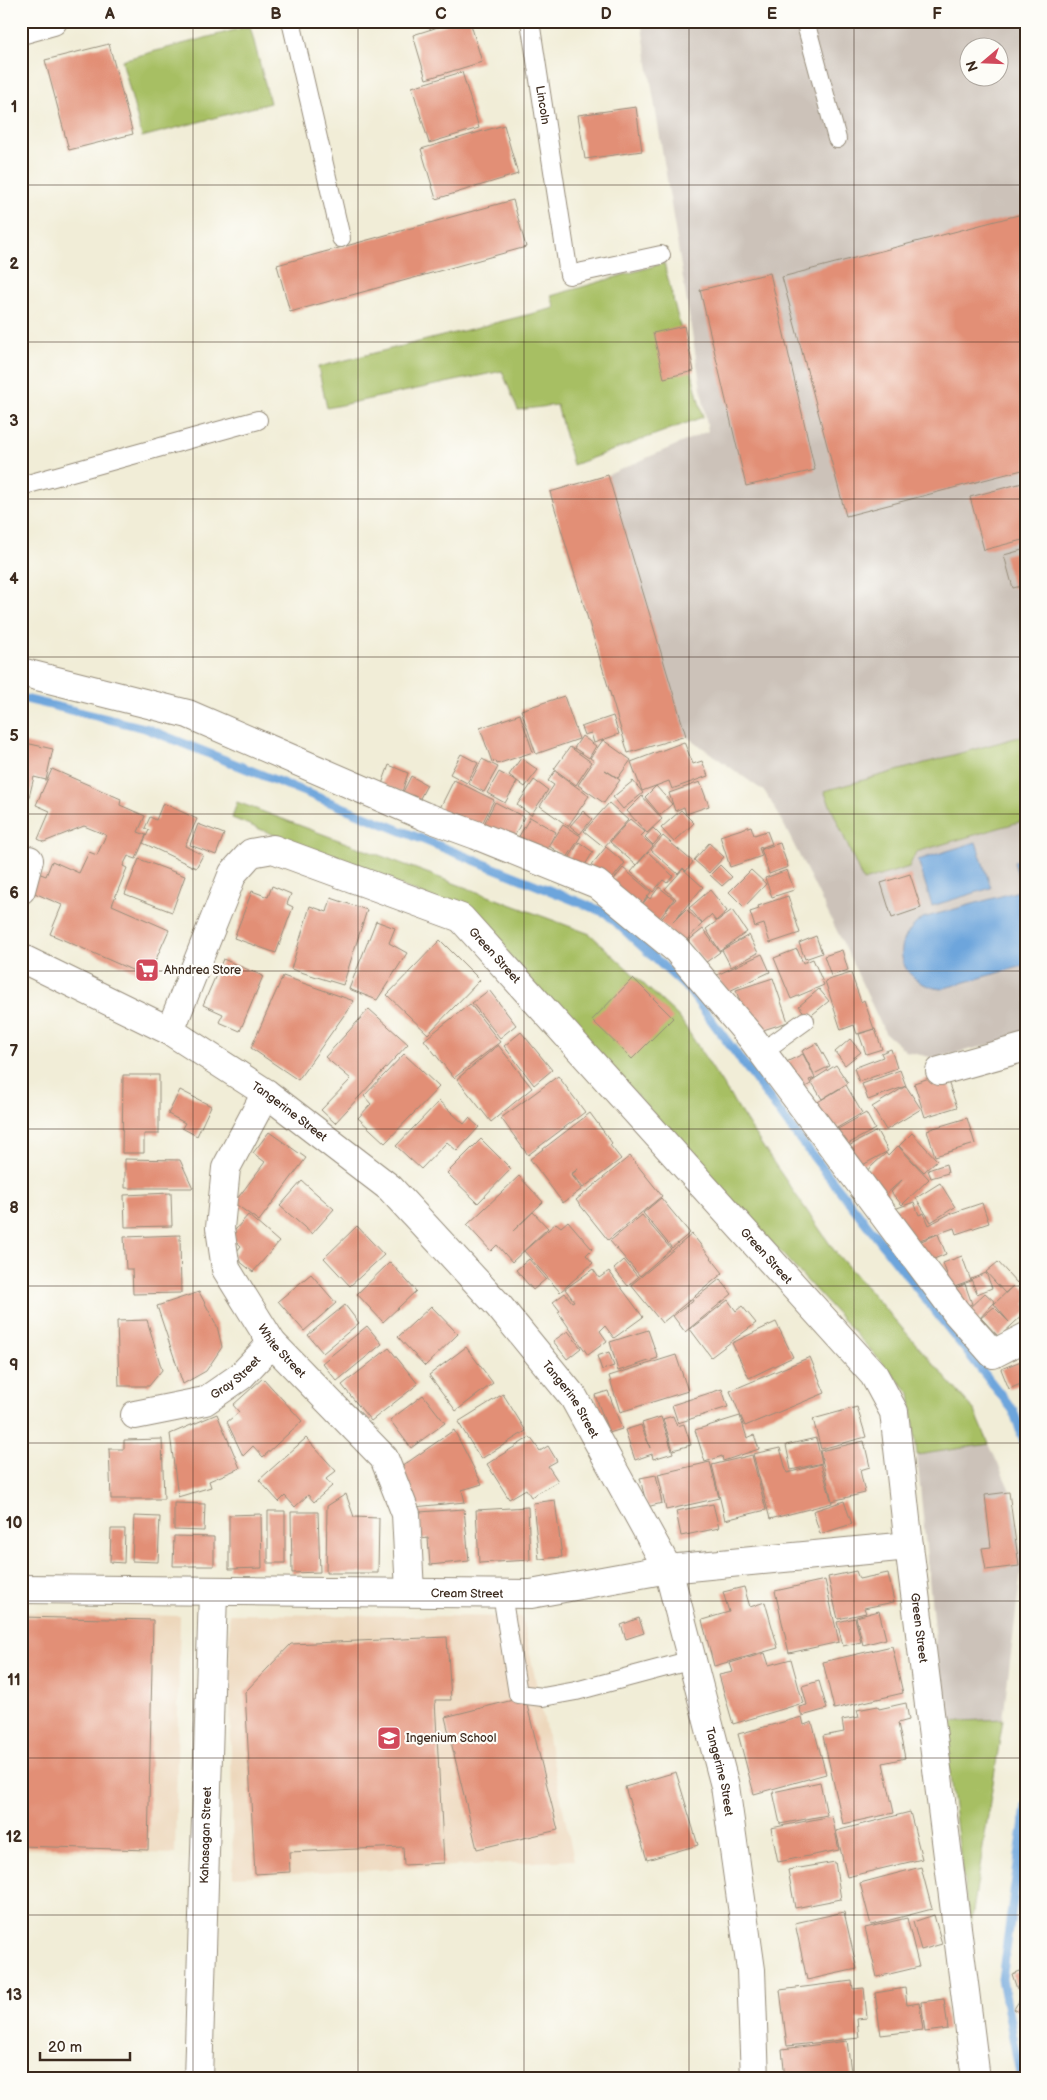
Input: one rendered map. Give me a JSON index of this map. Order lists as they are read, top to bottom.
{
  "streets": {
    "street": [
      "Green Street",
      "Tangerine Street",
      "White Street",
      "Gray Street",
      "Cream Street",
      "Kahasagan Street"
    ],
    "lane": ["Lincoln"]
  },
  "crossings": [
    ["Green Street", "Tangerine Street"],
    ["Green Street", "Cream Street"],
    ["Tangerine Street", "White Street"],
    ["Tangerine Street", "Cream Street"],
    ["White Street", "Gray Street"],
    ["White Street", "Cream Street"],
    ["Cream Street", "Kahasagan Street"]
  ],
  "places": {
    "supermarket": ["Ahndrea Store"],
    "school or university": ["Ingenium School"]
  },
  "scale_bar": "20 m",
  "north": "left",
  "grid": {
    "columns": [
      "A",
      "B",
      "C",
      "D",
      "E",
      "F"
    ],
    "rows": [
      "1",
      "2",
      "3",
      "4",
      "5",
      "6",
      "7",
      "8",
      "9",
      "10",
      "11",
      "12",
      "13"
    ]
  }
}
